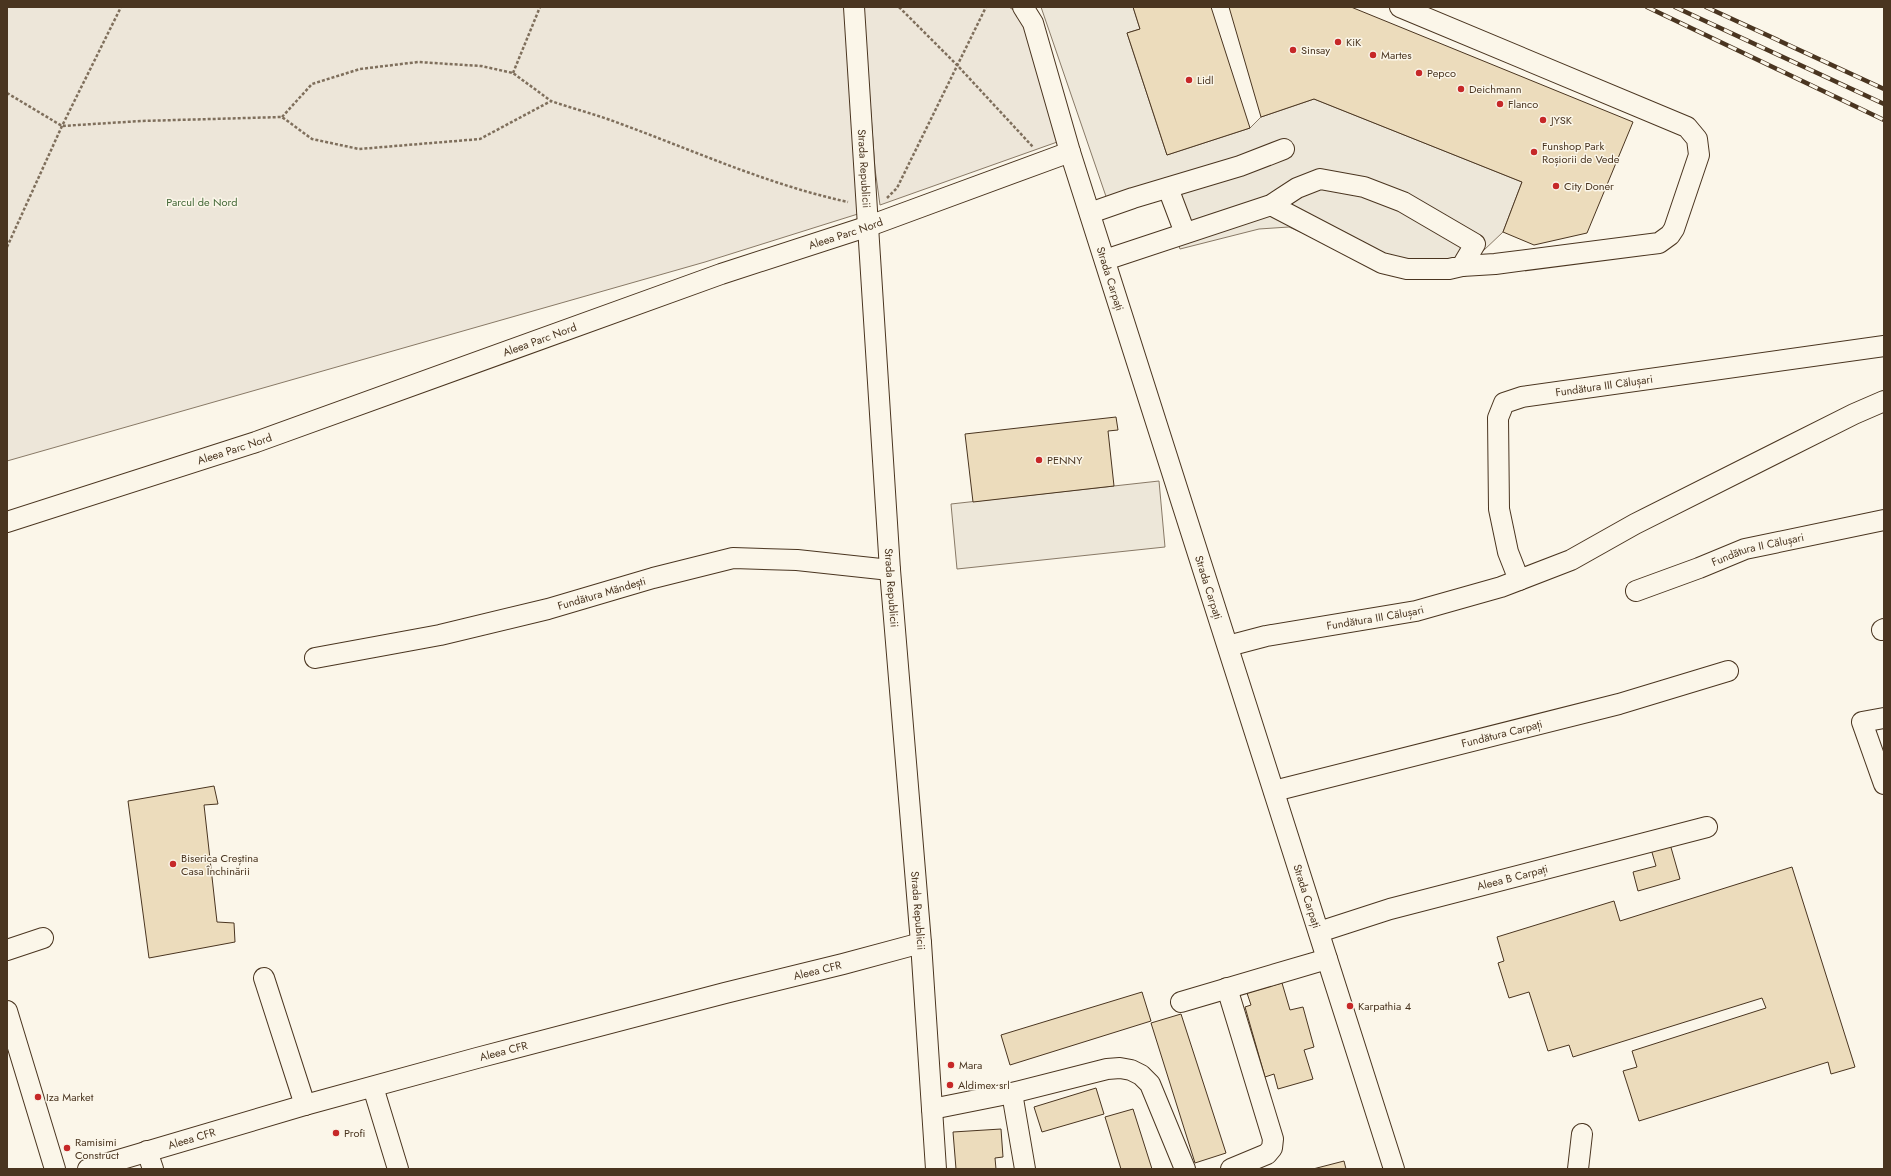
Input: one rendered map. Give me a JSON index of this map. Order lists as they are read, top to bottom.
{
  "streets": {
    "street": [
      "Strada Republicii",
      "Aleea Parc Nord",
      "Strada Carpați",
      "Fundătura III Călușari",
      "Fundătura II Călușari",
      "Fundătura Măndești",
      "Fundătura Carpați",
      "Aleea B Carpați",
      "Aleea CFR"
    ]
  },
  "crossings": [
    ["Strada Republicii", "Aleea Parc Nord"],
    ["Strada Republicii", "Fundătura Măndești"],
    ["Strada Republicii", "Aleea CFR"],
    ["Aleea Parc Nord", "Strada Carpați"],
    ["Strada Carpați", "Fundătura III Călușari"],
    ["Strada Carpați", "Fundătura Carpați"],
    ["Strada Carpați", "Aleea B Carpați"]
  ],
  "parks": ["Parcul de Nord"],
  "places": [
    "KiK",
    "Sinsay",
    "Martes",
    "Pepco",
    "Lidl",
    "Deichmann",
    "Flanco",
    "JYSK",
    "Funshop Park Roșiorii de Vede",
    "City Doner",
    "PENNY",
    "Biserica Creștina Casa Închinării",
    "Karpathia 4",
    "Mara",
    "Aldimex srl",
    "Iza Market",
    "Profi",
    "Ramisimi Construct"
  ]
}
